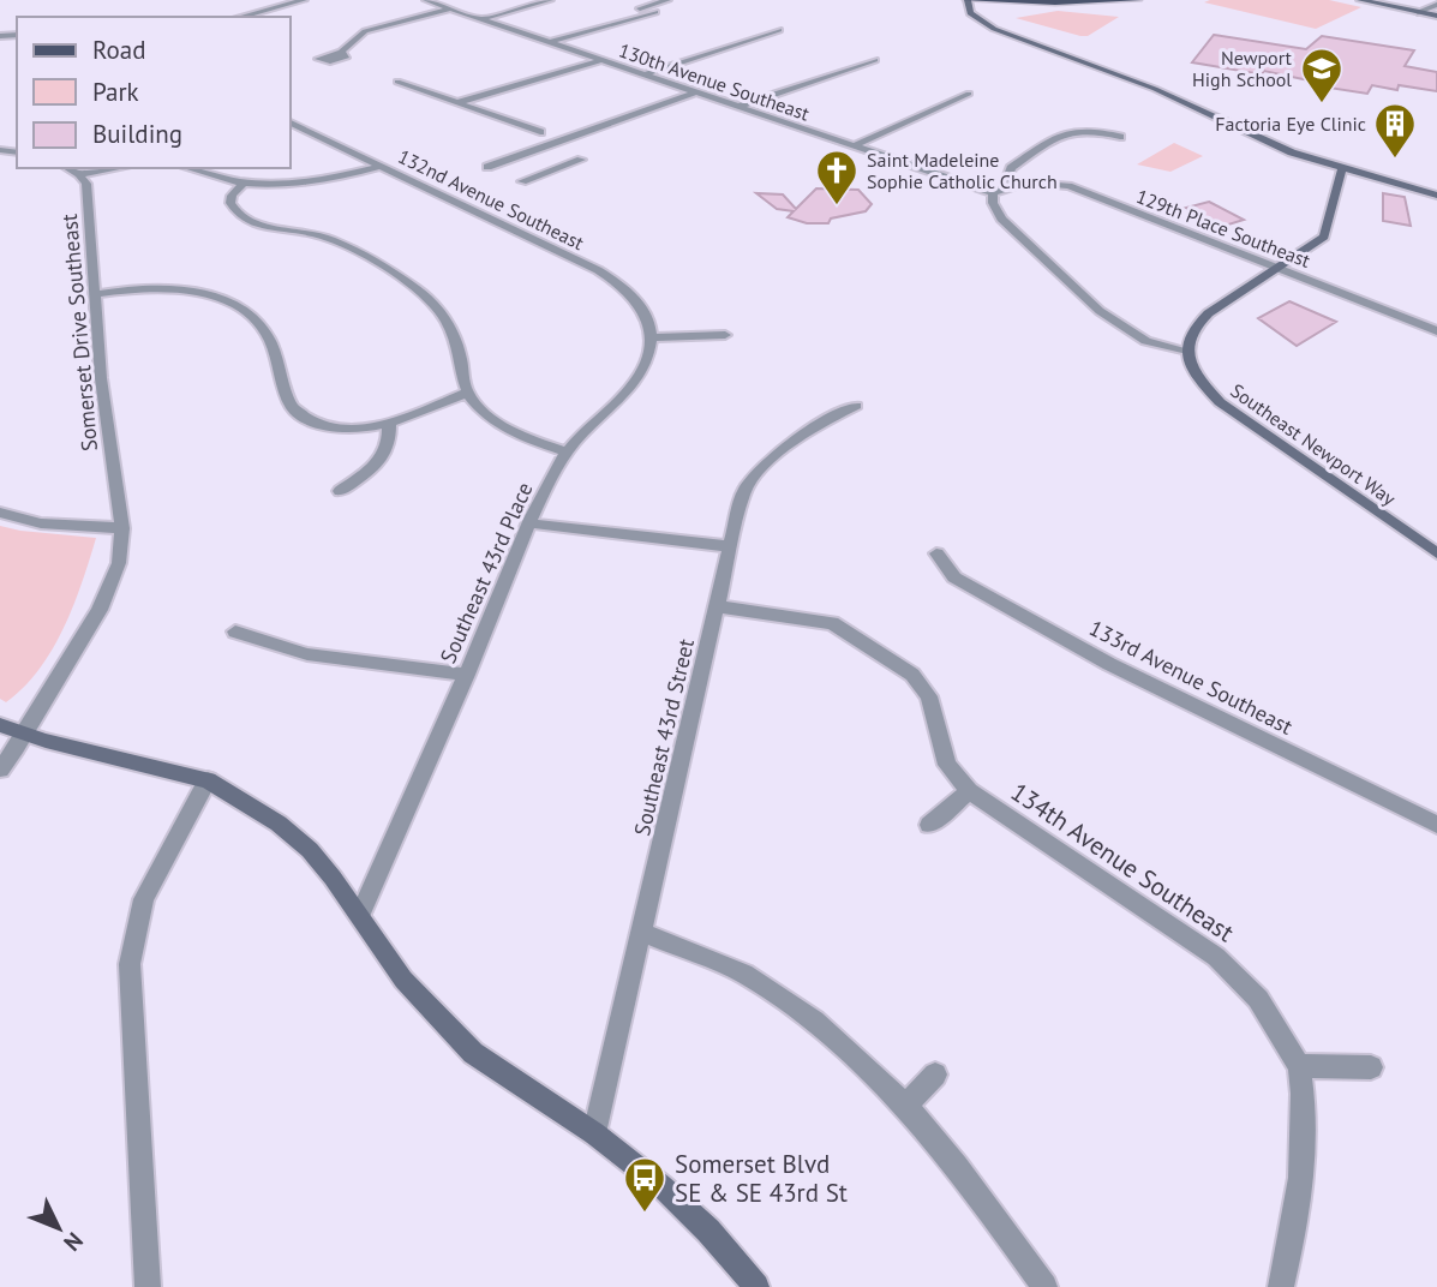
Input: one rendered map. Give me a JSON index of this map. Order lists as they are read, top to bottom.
{
  "streets": {
    "main road": ["Southeast Newport Way"],
    "street": [
      "130th Avenue Southeast",
      "132nd Avenue Southeast",
      "129th Place Southeast",
      "Somerset Drive Southeast",
      "Southeast 43rd Place",
      "133rd Avenue Southeast",
      "Southeast 43rd Street",
      "134th Avenue Southeast"
    ]
  },
  "crossings": [
    ["130th Avenue Southeast", "129th Place Southeast"],
    ["132nd Avenue Southeast", "Southeast 43rd Place"],
    ["Southeast 43rd Street", "134th Avenue Southeast"]
  ],
  "places": {
    "school or university": ["Newport High School"],
    "building": ["Factoria Eye Clinic"],
    "church": ["Saint Madeleine Sophie Catholic Church"],
    "bus stop": ["Somerset Blvd SE & SE 43rd St"]
  },
  "legend": ["Road", "Park", "Building"],
  "north": "bottom right"
}
